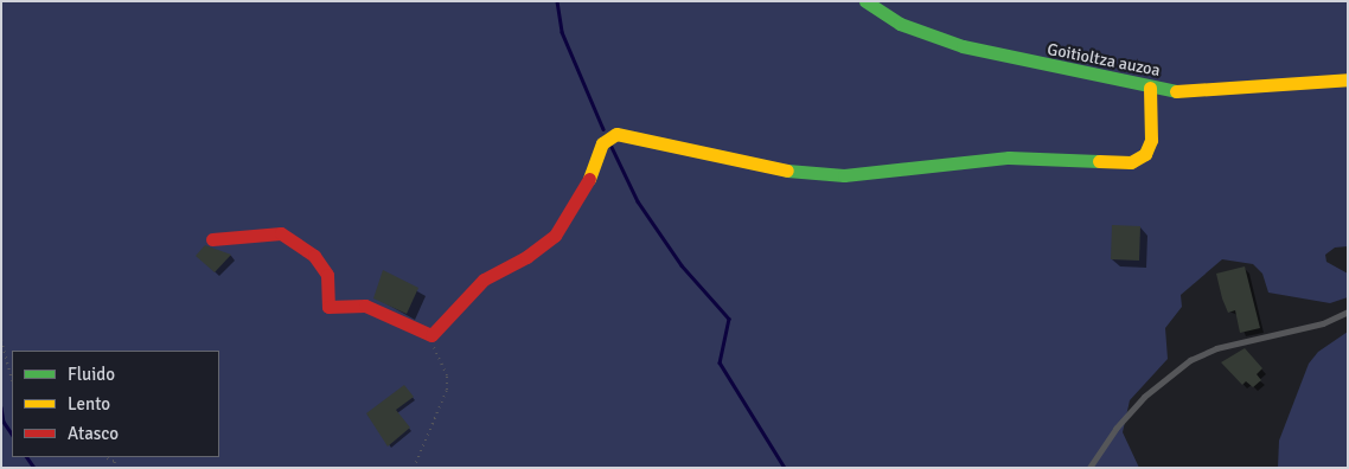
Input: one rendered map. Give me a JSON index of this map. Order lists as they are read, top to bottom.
{
  "streets": {
    "street": ["Goitioltza auzoa"]
  },
  "legend": ["Fluido", "Lento", "Atasco"]
}
